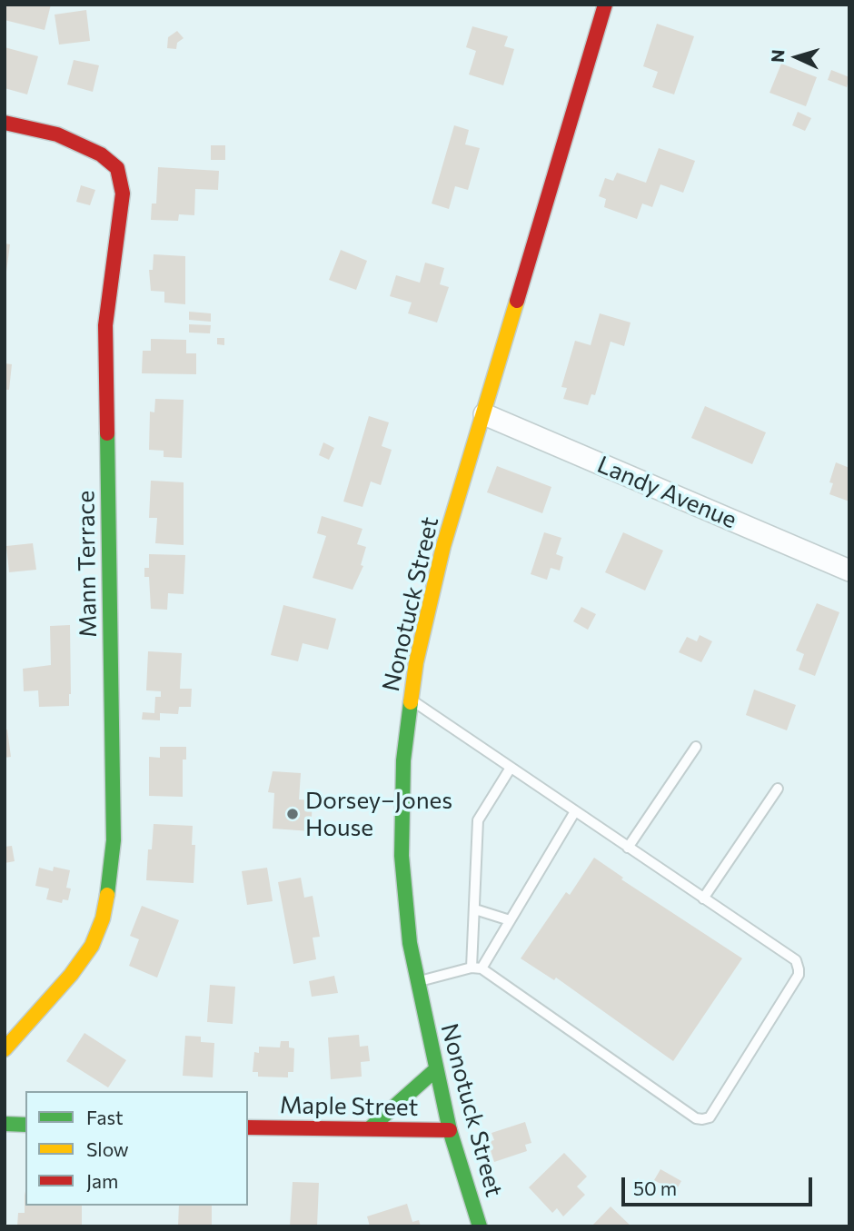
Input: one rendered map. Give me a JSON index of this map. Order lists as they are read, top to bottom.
{
  "streets": {
    "main road": ["Mann Terrace", "Nonotuck Street", "Maple Street"],
    "street": ["Landy Avenue"]
  },
  "crossings": [
    ["Landy Avenue", "Nonotuck Street"],
    ["Nonotuck Street", "Maple Street"]
  ],
  "places": ["Dorsey–Jones House"],
  "legend": ["Fast", "Slow", "Jam"],
  "scale_bar": "50 m",
  "north": "left"
}
